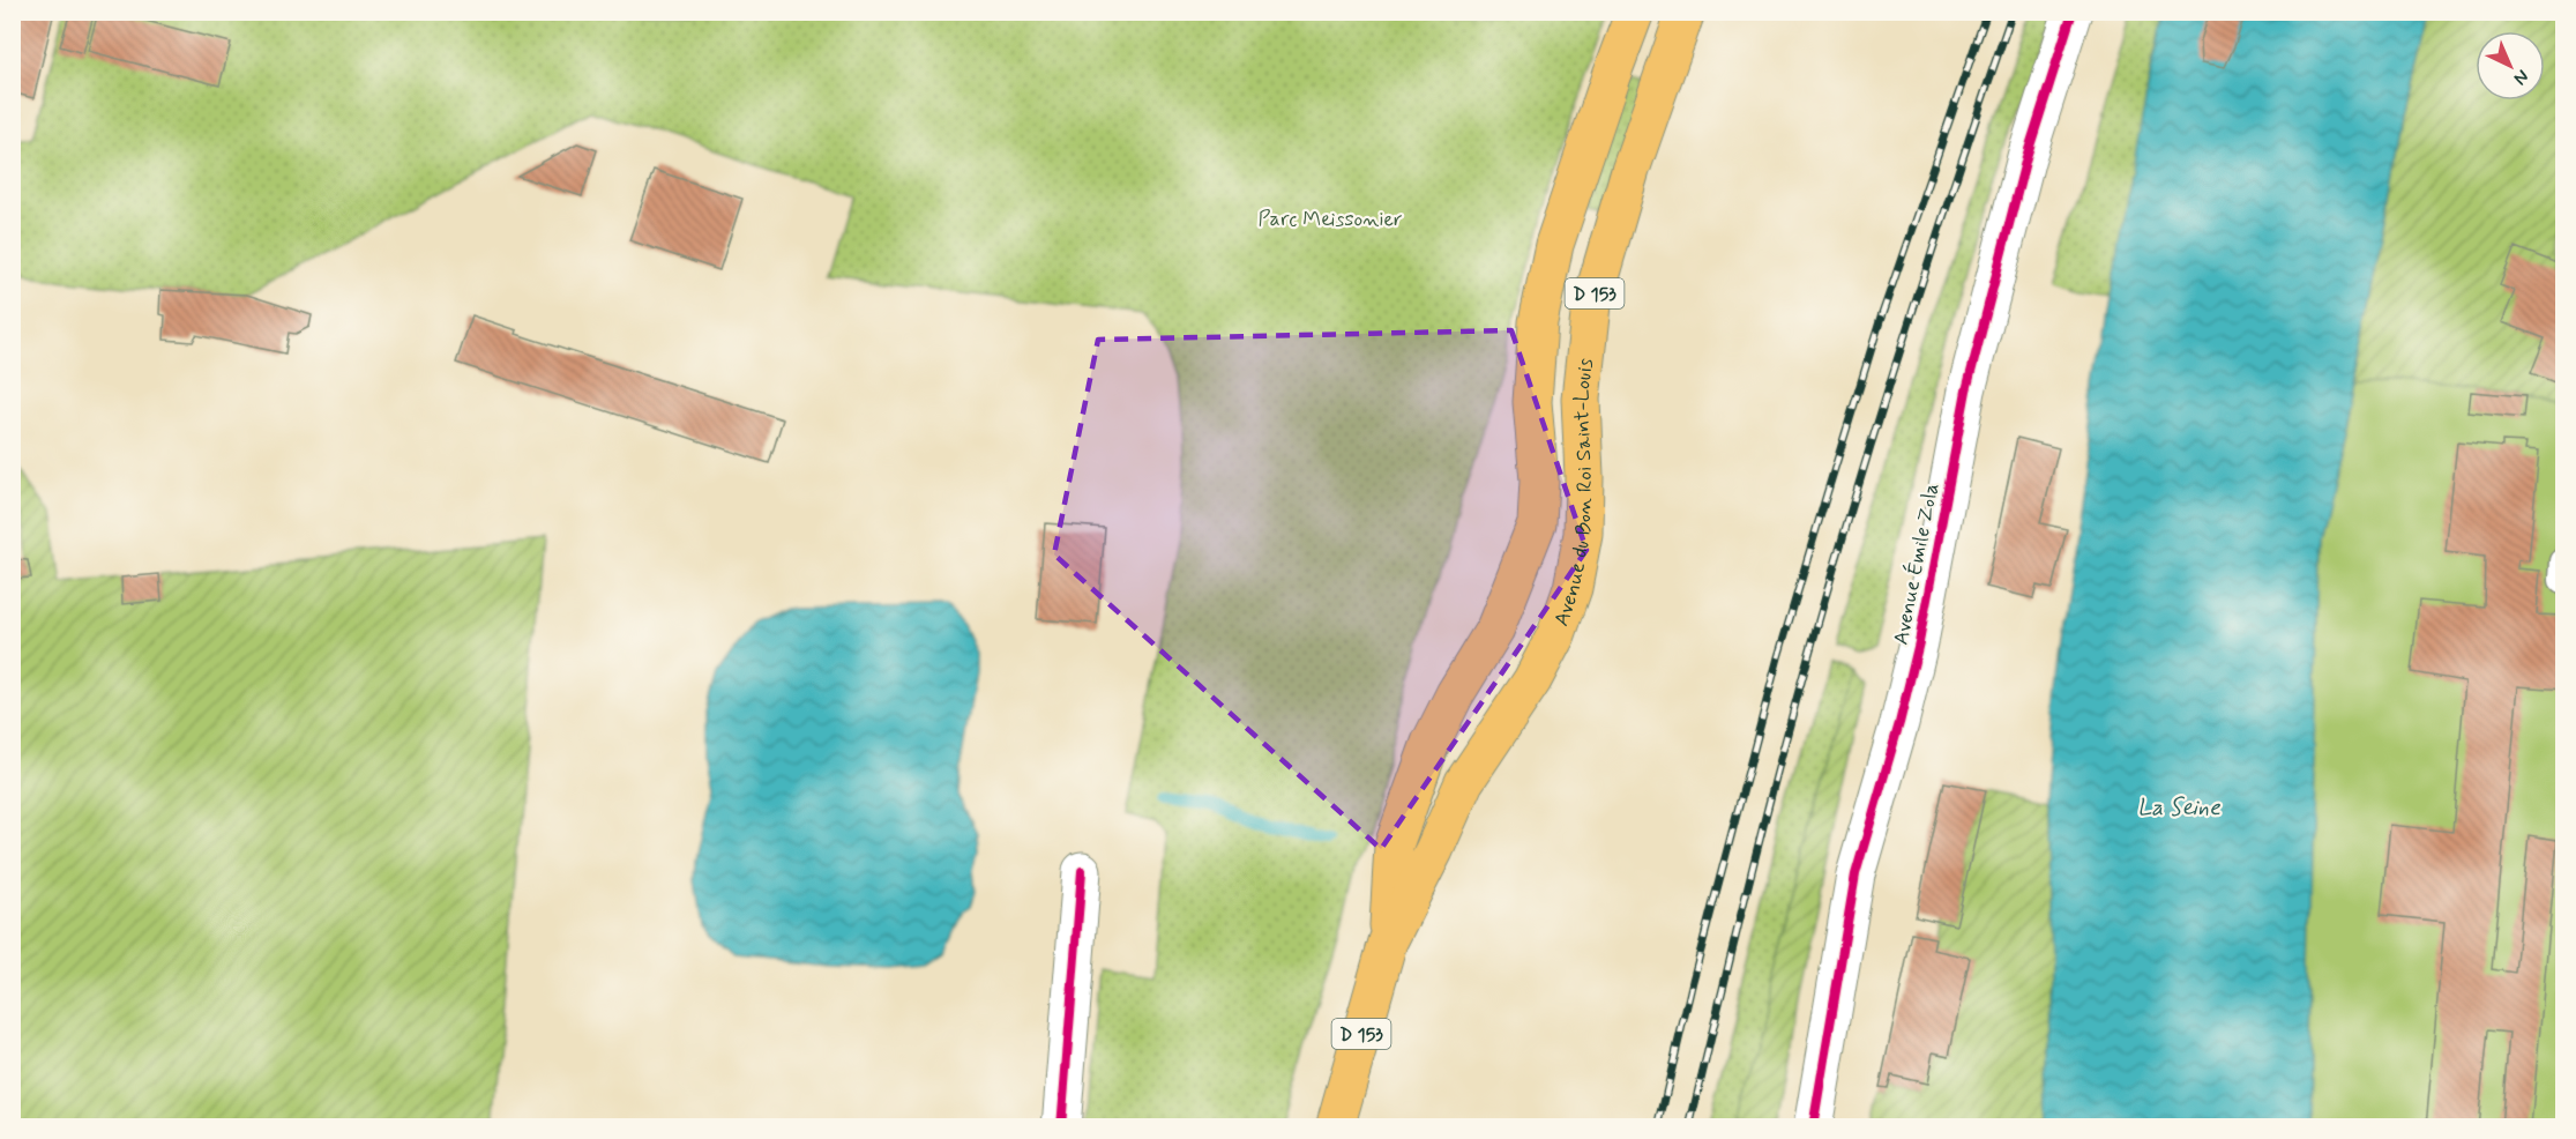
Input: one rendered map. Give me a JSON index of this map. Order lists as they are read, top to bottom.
{
  "streets": {
    "main road": ["D 153", "Avenue du Bon Roi Saint-Louis"],
    "street": ["Avenue Émile Zola"]
  },
  "water": ["La Seine"],
  "parks": ["Parc Meissonier"],
  "north": "bottom right"
}
